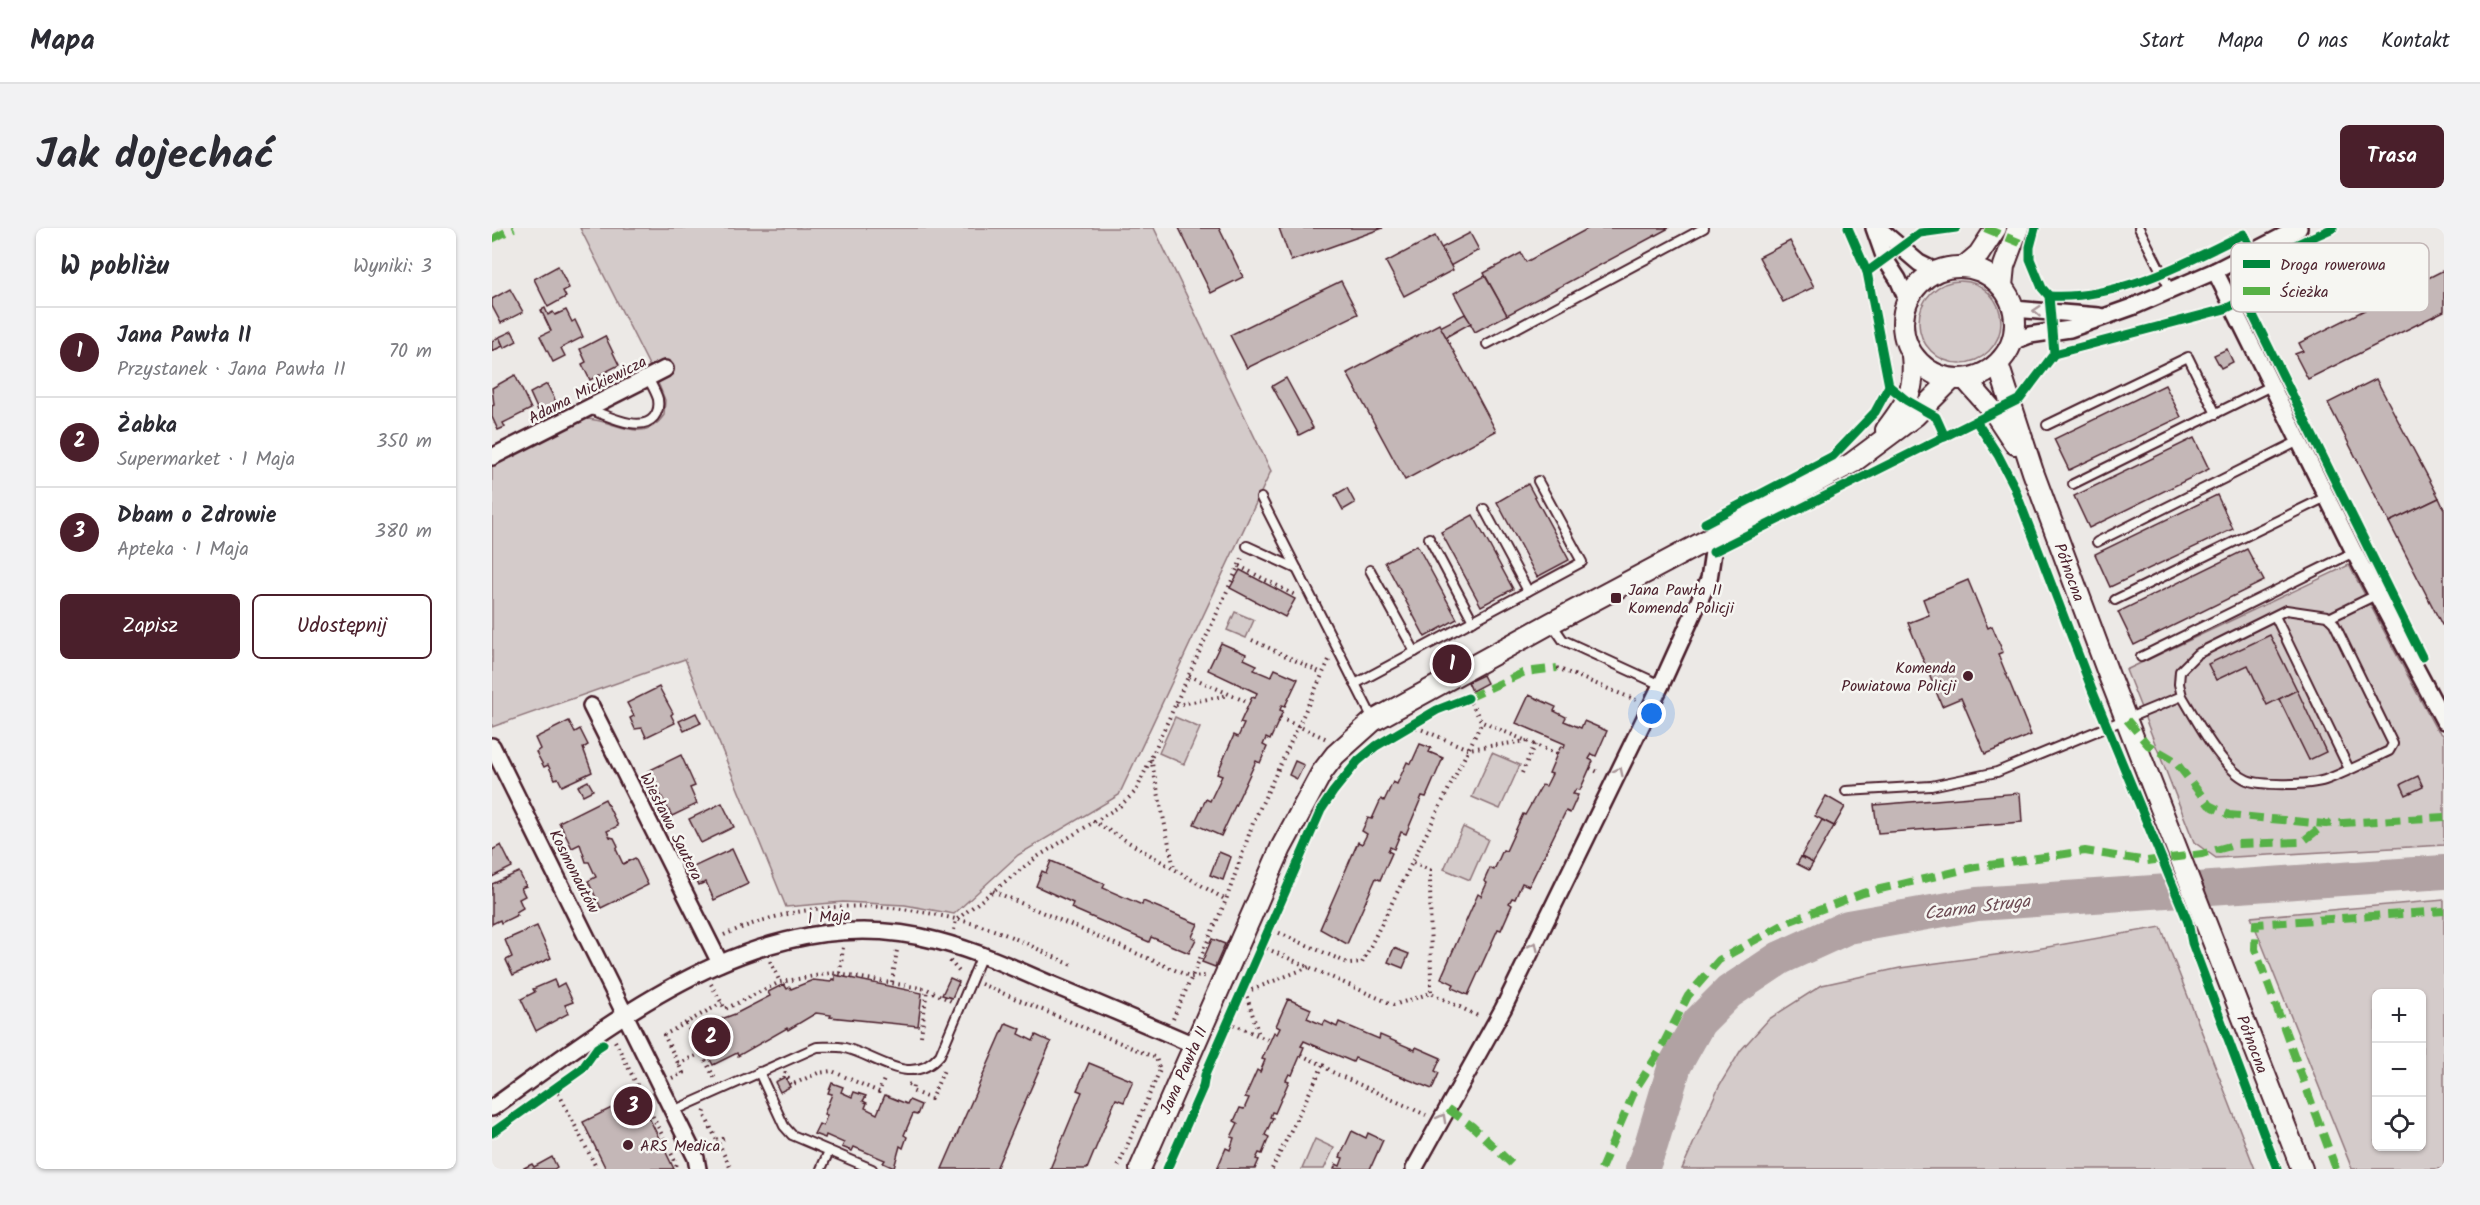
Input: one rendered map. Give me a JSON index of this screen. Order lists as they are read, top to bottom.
{
  "streets": {
    "street": [
      "Adama Mickiewicza",
      "Północna",
      "Wiesława Sautera",
      "Kosmonautów",
      "1 Maja",
      "Jana Pawła II"
    ]
  },
  "crossings": [
    ["Wiesława Sautera", "1 Maja"],
    ["Kosmonautów", "1 Maja"],
    ["1 Maja", "Jana Pawła II"]
  ],
  "water": ["Czarna Struga"],
  "places": {
    "transit": ["Jana Pawła II Komenda Policji"],
    "other": ["Komenda Powiatowa Policji", "ARS Medica"]
  },
  "legend": ["Droga rowerowa", "Ścieżka"],
  "page": {
    "header": "Mapa",
    "nav": [
      "Start",
      "Mapa",
      "O nas",
      "Kontakt"
    ],
    "title": "Jak dojechać",
    "buttons": [
      "Trasa",
      ["Zapisz", "Udostępnij"]
    ],
    "heading": ["W pobliżu", "Wyniki: 3"],
    "list": [
      {
        "mark": "1",
        "name": "Jana Pawła II",
        "note": "Przystanek · Jana Pawła II",
        "value": "70 m"
      },
      {
        "mark": "2",
        "name": "Żabka",
        "note": "Supermarket · 1 Maja",
        "value": "350 m"
      },
      {
        "mark": "3",
        "name": "Dbam o Zdrowie",
        "note": "Apteka · 1 Maja",
        "value": "380 m"
      }
    ],
    "pins": ["1", "2", "3"],
    "map_buttons": ["+", "−"]
  }
}
